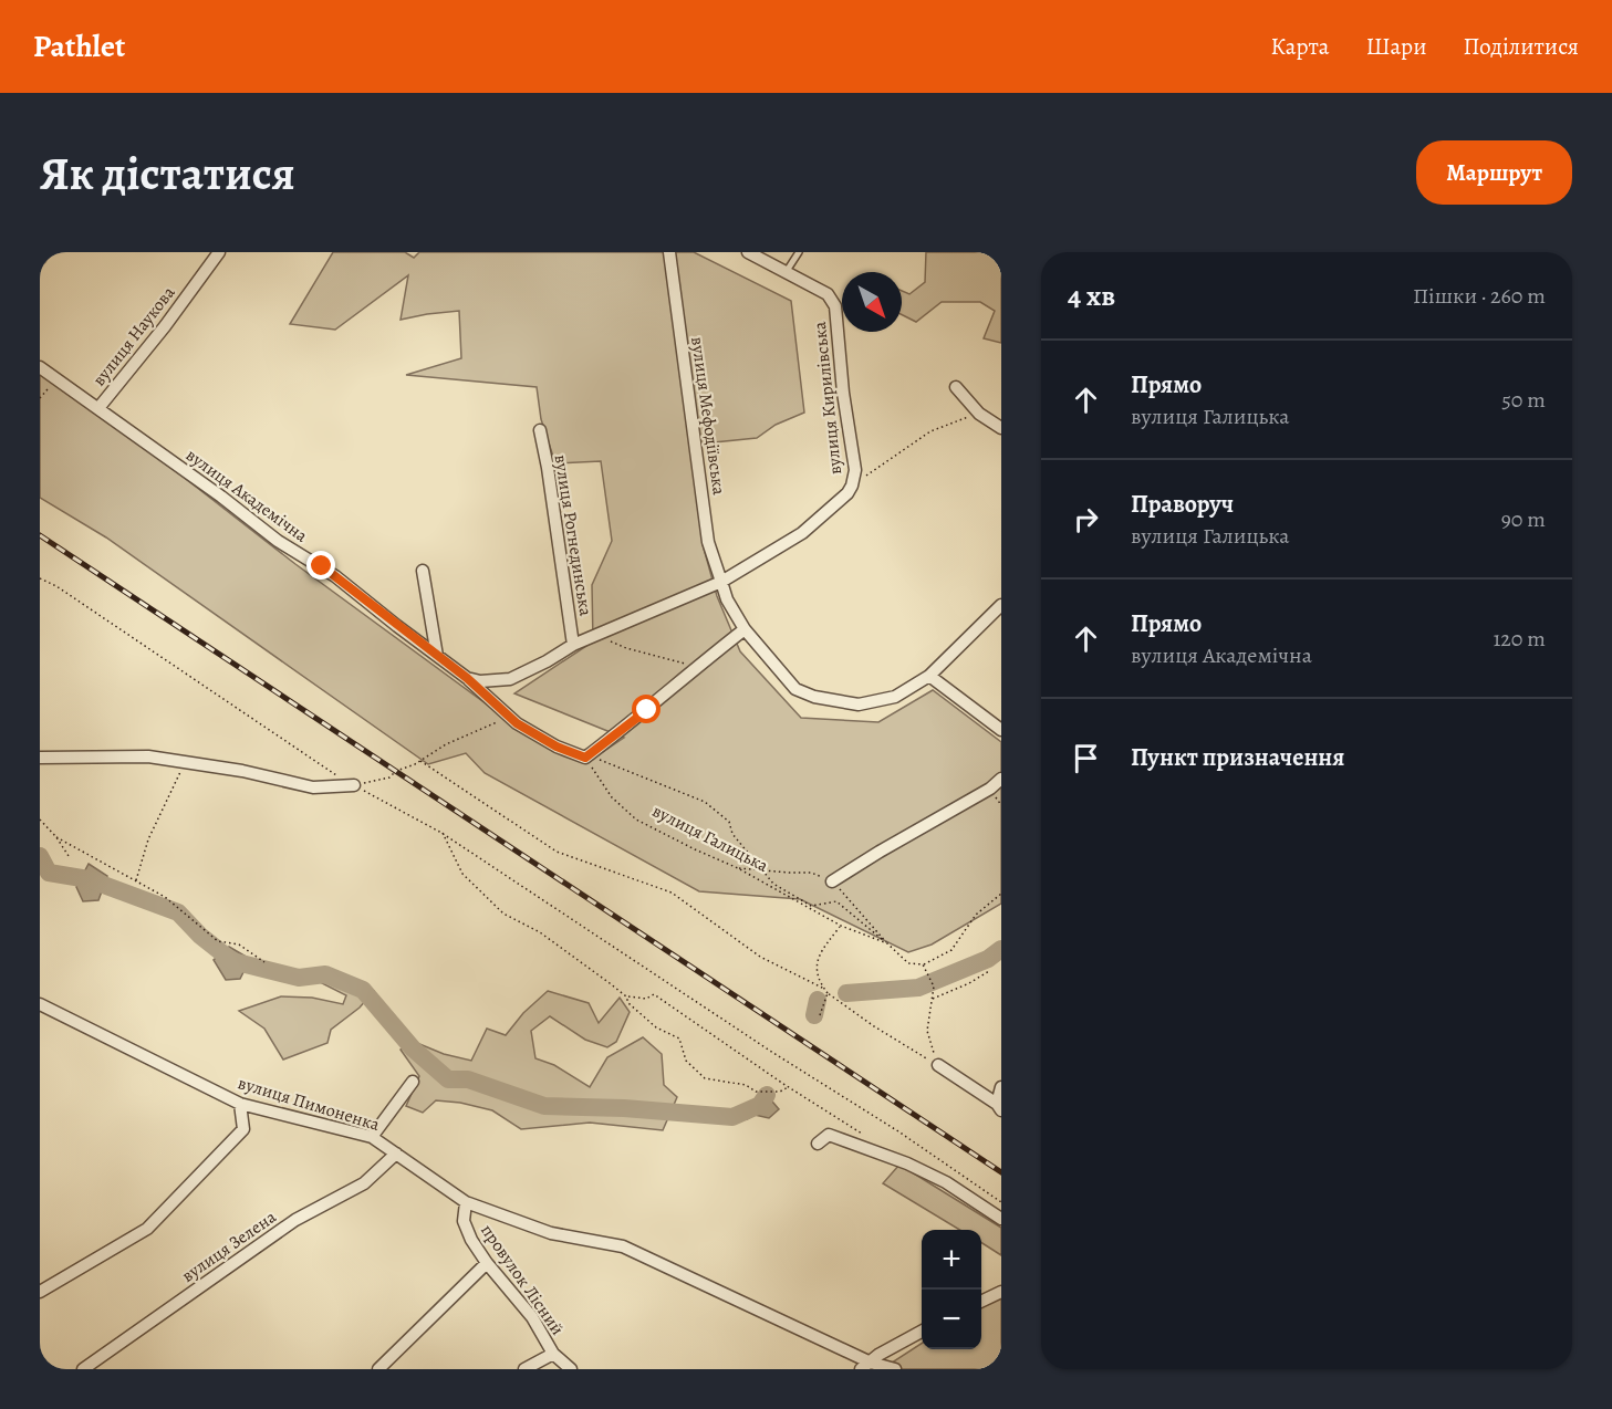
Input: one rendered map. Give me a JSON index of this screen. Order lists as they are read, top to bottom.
{
  "streets": {
    "street": [
      "вулиця Наукова",
      "вулиця Кирилівська",
      "вулиця Мефодіївська",
      "вулиця Академічна",
      "вулиця Рогнединська",
      "вулиця Пимоненка",
      "вулиця Зелена",
      "провулок Лісний"
    ],
    "path": ["вулиця Галицька"]
  },
  "crossings": [
    ["вулиця Наукова", "вулиця Академічна"],
    ["вулиця Пимоненка", "вулиця Зелена"],
    ["вулиця Пимоненка", "провулок Лісний"]
  ],
  "north": "bottom right",
  "page": {
    "header": "Pathlet",
    "nav": ["Карта", "Шари", "Поділитися"],
    "buttons": "Маршрут",
    "title": "Як дістатися",
    "heading": ["4 хв", "Пішки · 260 m"],
    "list": [
      ["Прямо", "вулиця Галицька", "50 m"],
      ["Праворуч", "вулиця Галицька", "90 m"],
      ["Прямо", "вулиця Академічна", "120 m"],
      "Пункт призначення"
    ],
    "map_buttons": ["+", "−"]
  }
}
